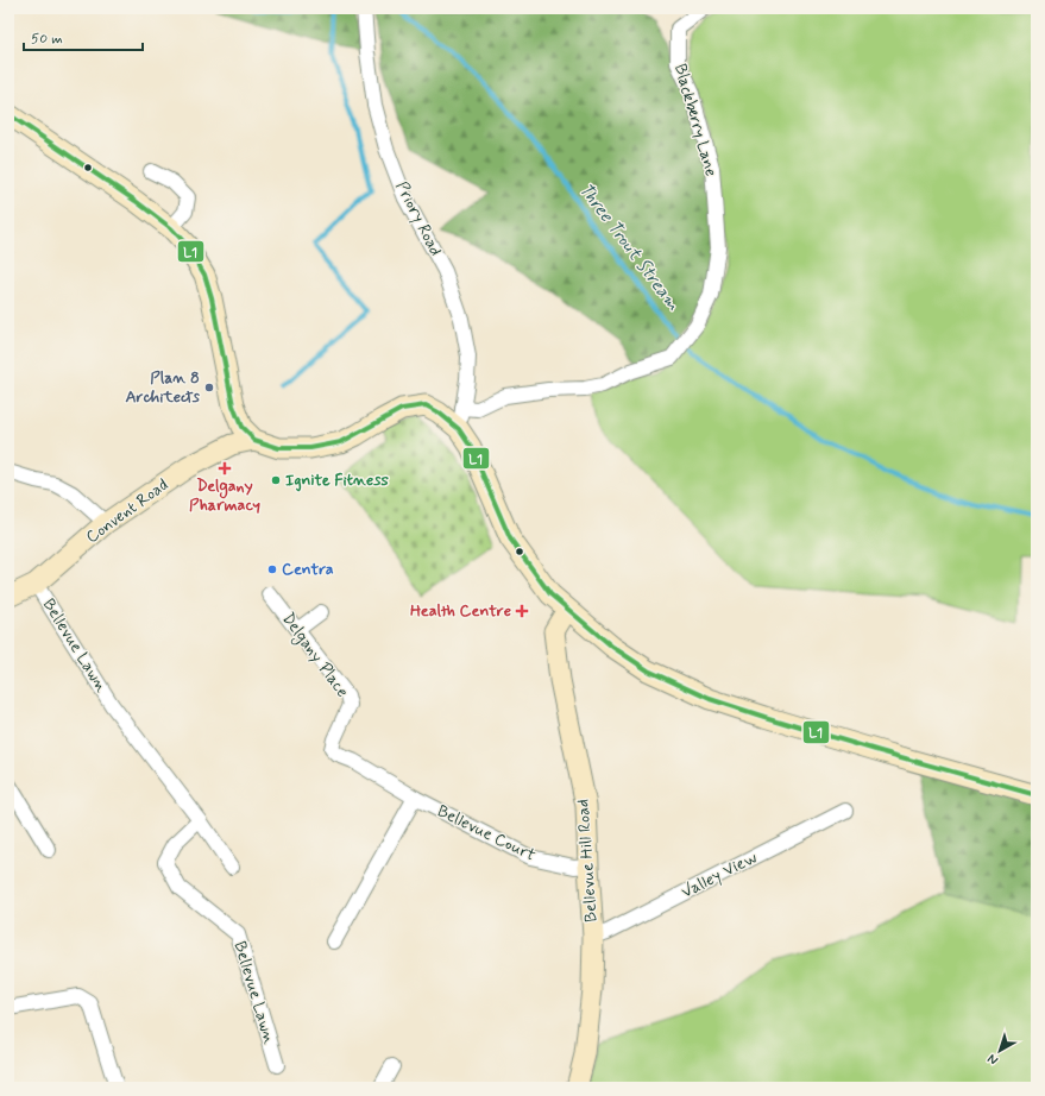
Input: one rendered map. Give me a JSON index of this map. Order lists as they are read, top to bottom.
{
  "streets": {
    "main road": ["Convent Road", "Bellevue Hill Road"],
    "street": [
      "Blackberry Lane",
      "Priory Road",
      "Bellevue Lawn",
      "Delgany Place",
      "Bellevue Court",
      "Valley View"
    ]
  },
  "crossings": [
    ["Blackberry Lane", "Priory Road"],
    ["Convent Road", "Bellevue Lawn"],
    ["Delgany Place", "Bellevue Court"],
    ["Bellevue Court", "Bellevue Hill Road"],
    ["Bellevue Hill Road", "Valley View"]
  ],
  "water": ["Three Trout Stream"],
  "places": {
    "other": ["Plan 8 Architects", "Ignite Fitness", "Centra"],
    "health": ["Delgany Pharmacy", "Health Centre"]
  },
  "lines": ["transit line L1"],
  "scale_bar": "50 m",
  "north": "bottom left"
}
